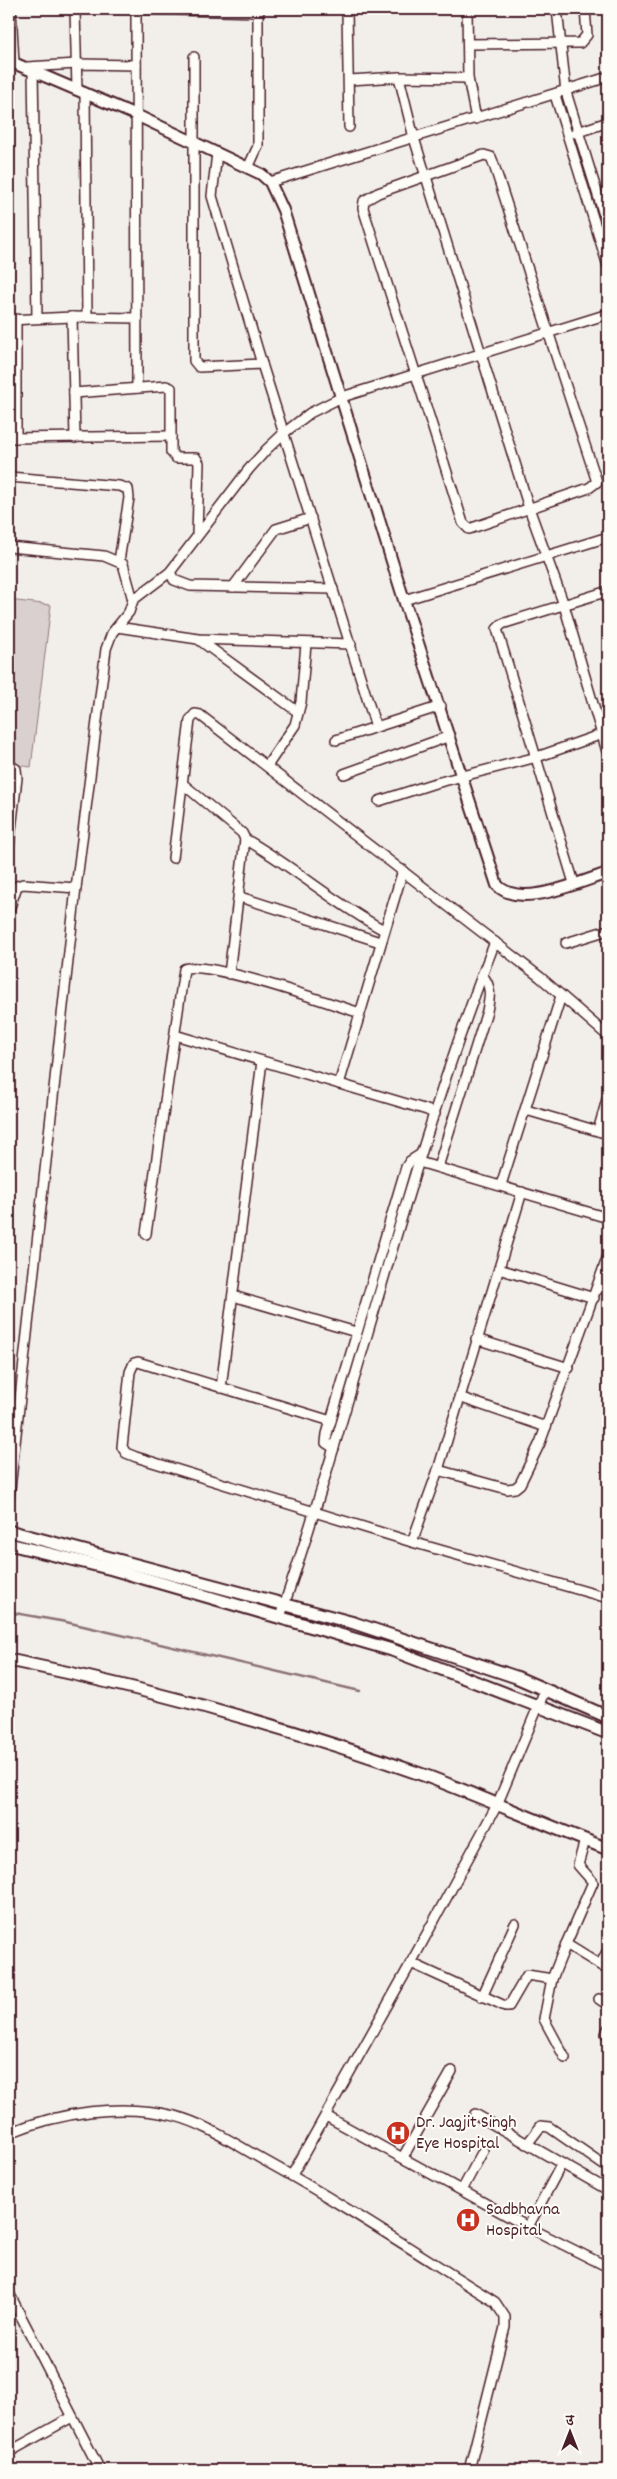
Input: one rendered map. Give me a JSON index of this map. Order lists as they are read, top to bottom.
{
  "places": {
    "hospital": ["Dr. Jagjit Singh Eye Hospital", "Sadbhavna Hospital"]
  },
  "north": "top"
}
